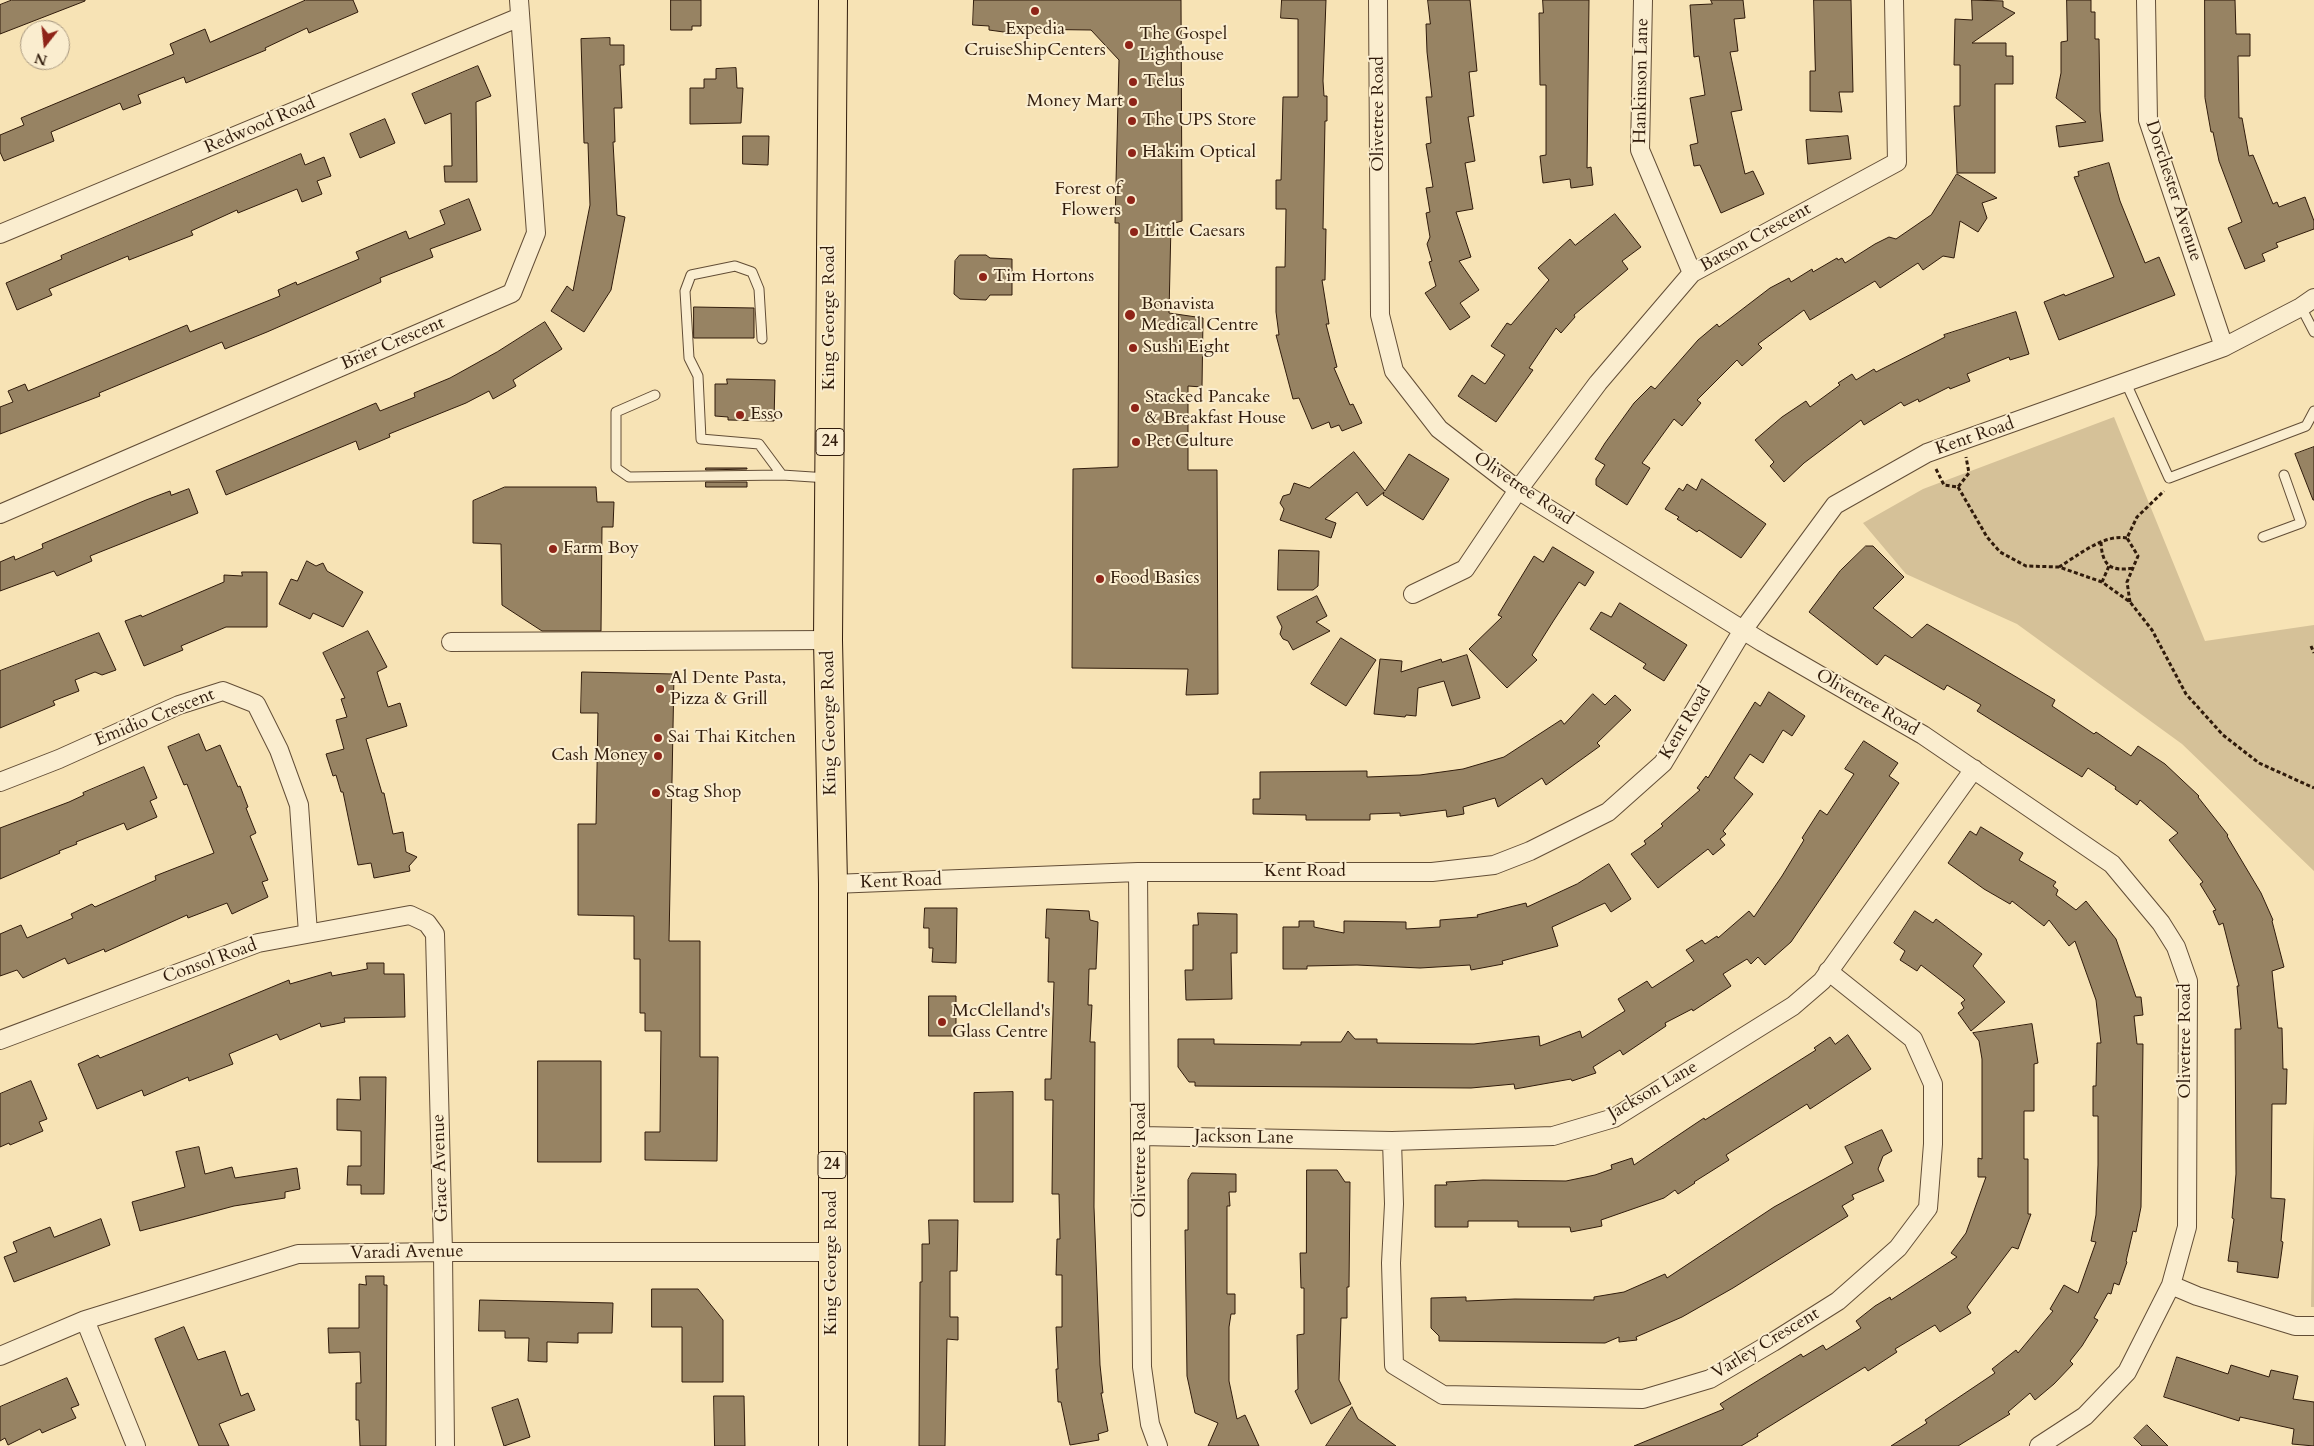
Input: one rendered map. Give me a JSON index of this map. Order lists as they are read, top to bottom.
{
  "streets": {
    "main road": ["King George Road", "24"],
    "street": [
      "Hankinson Lane",
      "Olivetree Road",
      "Redwood Road",
      "Dorchester Avenue",
      "Batson Crescent",
      "Brier Crescent",
      "Kent Road",
      "Emidio Crescent",
      "Consol Road",
      "Jackson Lane",
      "Grace Avenue",
      "Varadi Avenue",
      "Varley Crescent"
    ]
  },
  "crossings": [
    ["Hankinson Lane", "Batson Crescent"],
    ["Olivetree Road", "Batson Crescent"],
    ["Olivetree Road", "Kent Road"],
    ["Olivetree Road", "Jackson Lane"],
    ["Redwood Road", "Brier Crescent"],
    ["Dorchester Avenue", "Kent Road"],
    ["King George Road", "Kent Road"],
    ["King George Road", "Varadi Avenue"],
    ["Emidio Crescent", "Consol Road"],
    ["Consol Road", "Grace Avenue"],
    ["Jackson Lane", "Varley Crescent"],
    ["Grace Avenue", "Varadi Avenue"]
  ],
  "places": [
    "Expedia CruiseShipCenters",
    "The Gospel Lighthouse",
    "Telus",
    "Money Mart",
    "The UPS Store",
    "Hakim Optical",
    "Forest of Flowers",
    "Little Caesars",
    "Tim Hortons",
    "Bonavista Medical Centre",
    "Sushi Eight",
    "Stacked Pancake & Breakfast House",
    "Esso",
    "Pet Culture",
    "Farm Boy",
    "Food Basics",
    "Al Dente Pasta, Pizza & Grill",
    "Sai Thai Kitchen",
    "Cash Money",
    "Stag Shop",
    "McClelland's Glass Centre"
  ],
  "north": "bottom"
}
